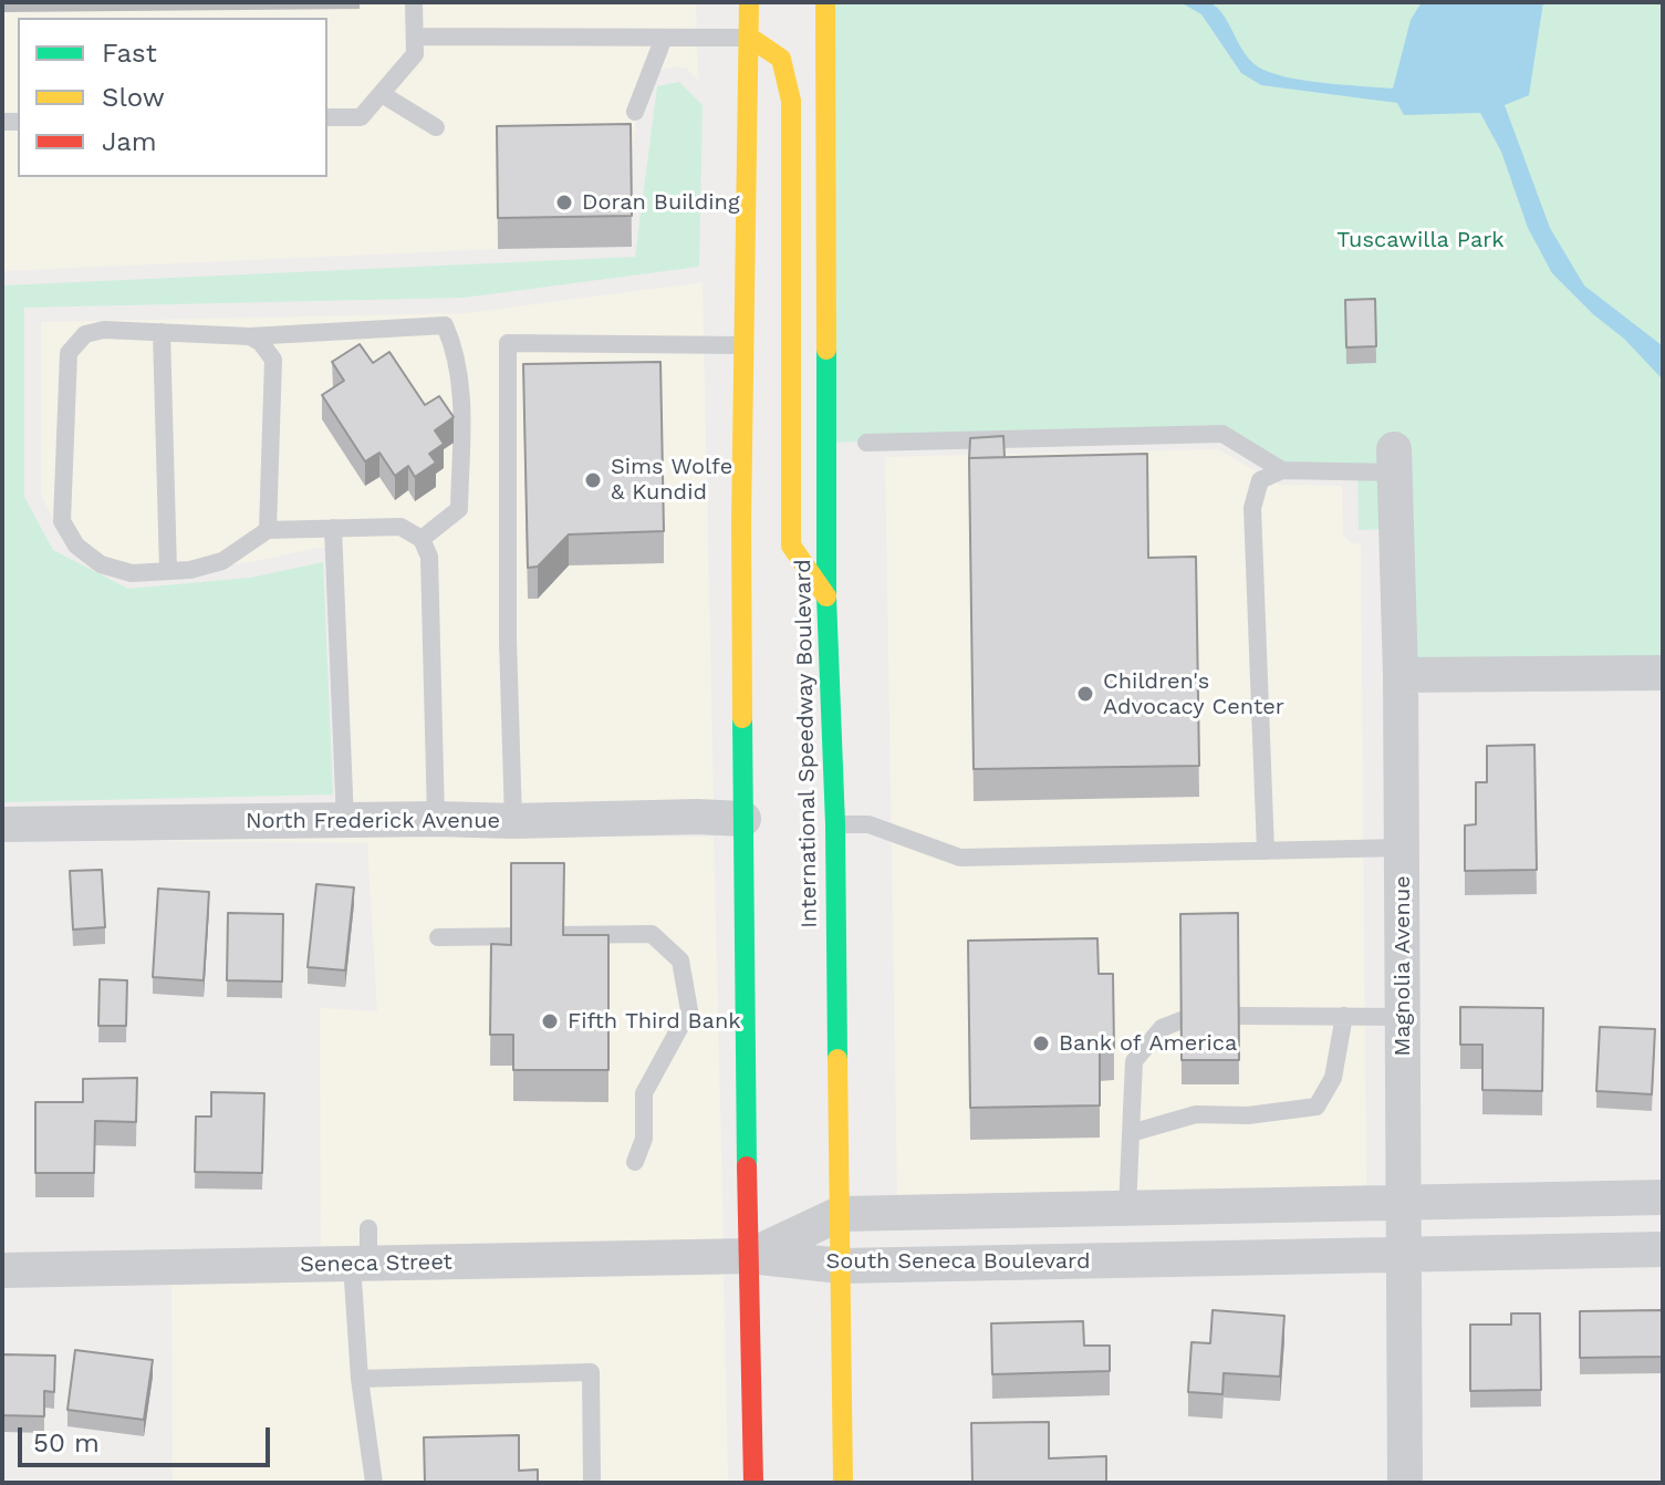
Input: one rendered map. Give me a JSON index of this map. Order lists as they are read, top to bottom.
{
  "streets": {
    "main road": ["International Speedway Boulevard"],
    "street": [
      "North Frederick Avenue",
      "Magnolia Avenue",
      "South Seneca Boulevard",
      "Seneca Street"
    ]
  },
  "crossings": [
    ["International Speedway Boulevard", "South Seneca Boulevard"],
    ["Magnolia Avenue", "South Seneca Boulevard"],
    ["South Seneca Boulevard", "Seneca Street"]
  ],
  "parks": ["Tuscawilla Park"],
  "places": [
    "Doran Building",
    "Sims Wolfe & Kundid",
    "Children's Advocacy Center",
    "Fifth Third Bank",
    "Bank of America"
  ],
  "legend": ["Fast", "Slow", "Jam"],
  "scale_bar": "50 m"
}
